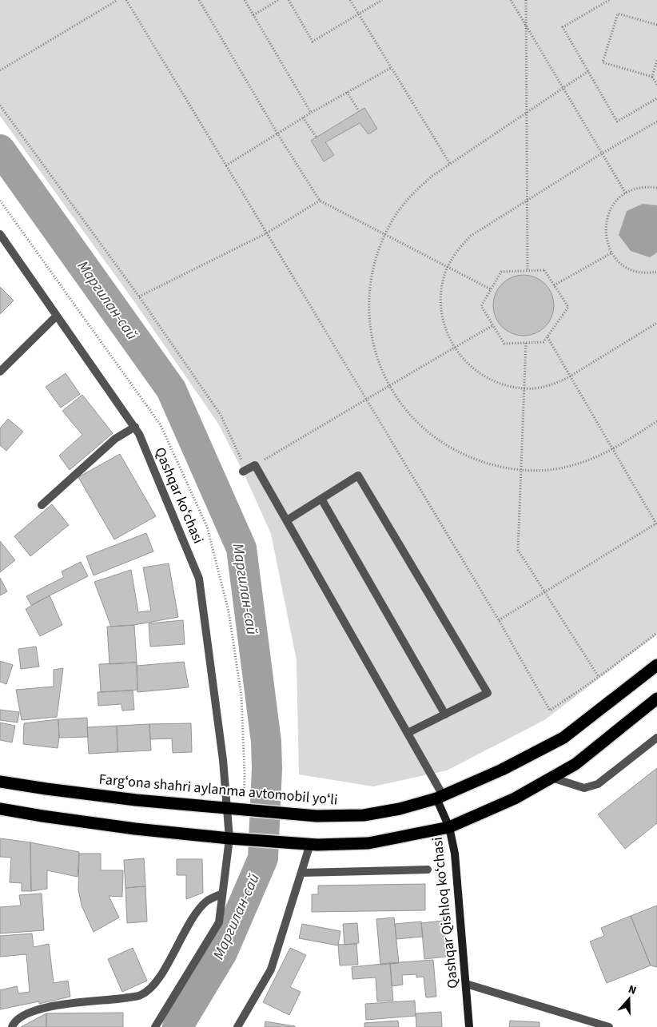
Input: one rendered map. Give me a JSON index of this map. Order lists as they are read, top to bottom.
{
  "streets": {
    "highway": ["Fargʻona shahri aylanma avtomobil yoʻli"],
    "main road": ["Qashqar Qishloq koʻchasi"],
    "street": ["Qashqar koʻchasi"]
  },
  "crossings": [
    ["Qashqar koʻchasi", "Fargʻona shahri aylanma avtomobil yoʻli"],
    ["Fargʻona shahri aylanma avtomobil yoʻli", "Qashqar Qishloq koʻchasi"]
  ],
  "water": ["Маргилан-сай"],
  "north": "top"
}
